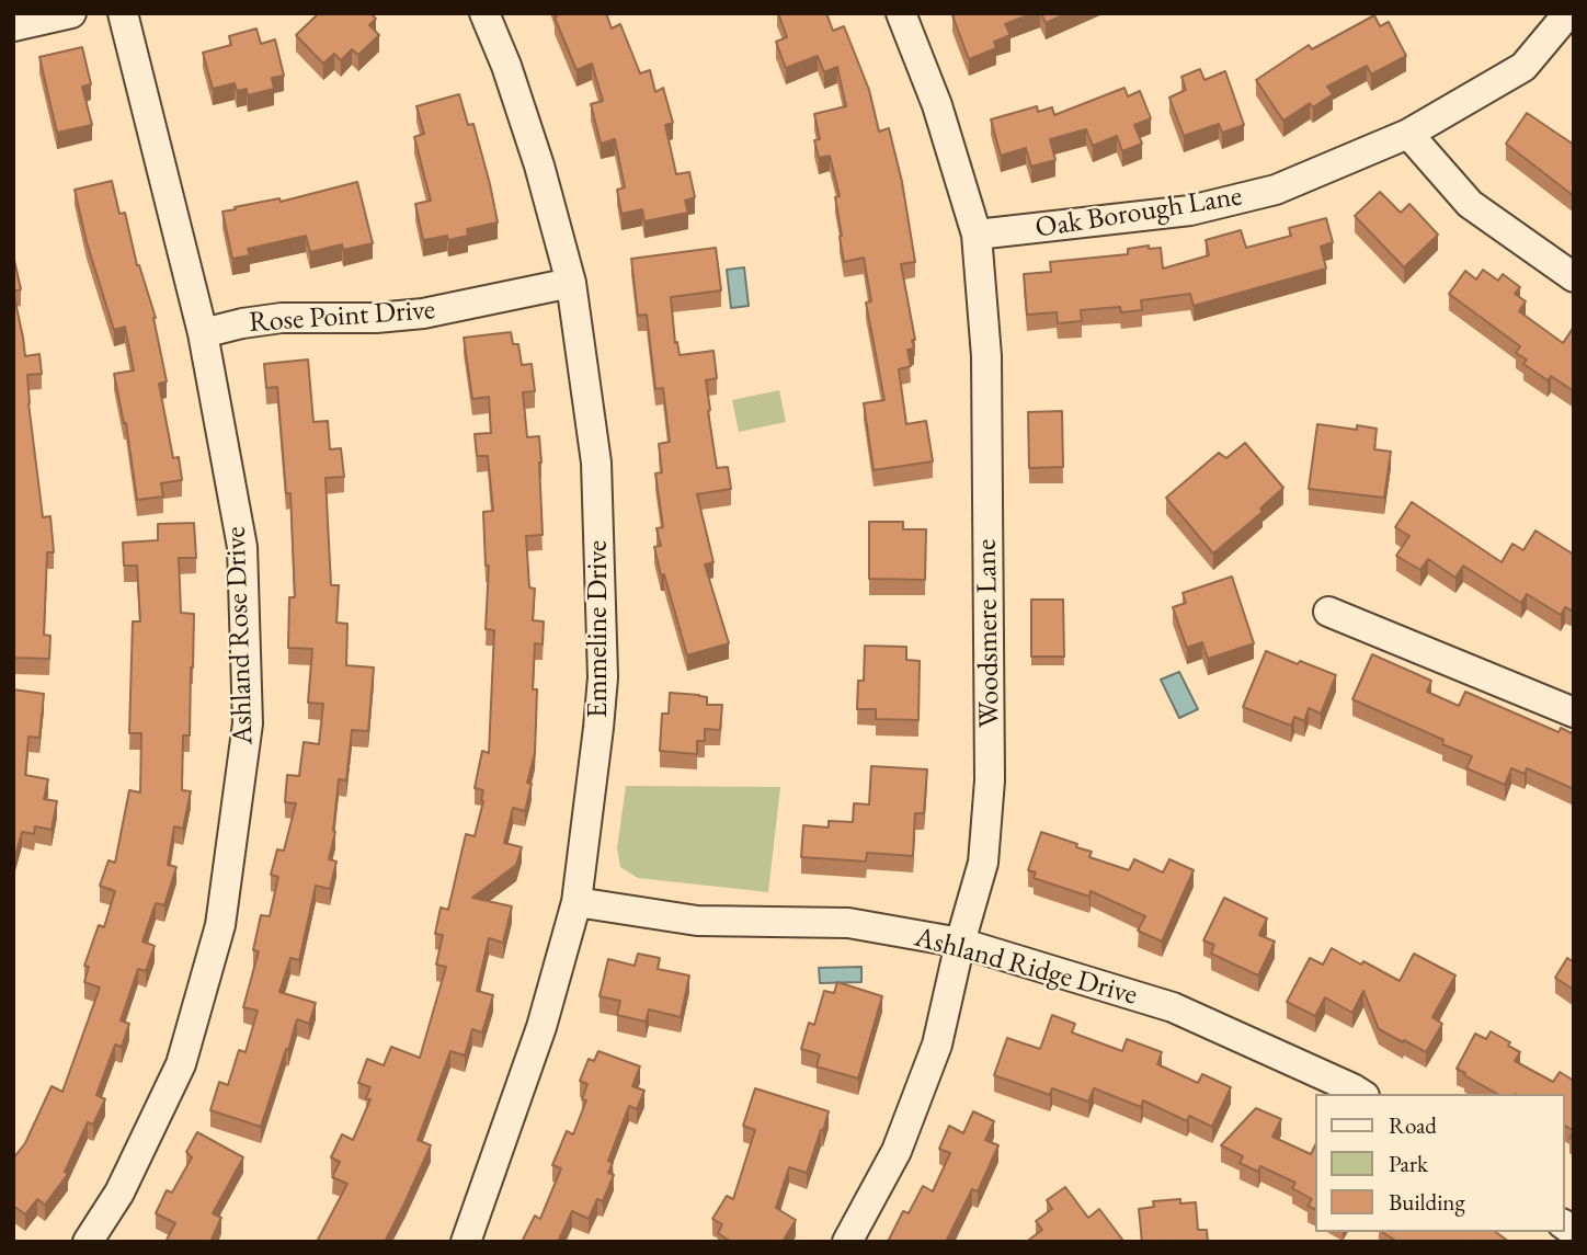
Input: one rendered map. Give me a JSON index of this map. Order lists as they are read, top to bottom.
{
  "streets": {
    "street": [
      "Oak Borough Lane",
      "Rose Point Drive",
      "Emmeline Drive",
      "Woodsmere Lane",
      "Ashland Rose Drive",
      "Ashland Ridge Drive"
    ]
  },
  "crossings": [
    ["Oak Borough Lane", "Woodsmere Lane"],
    ["Rose Point Drive", "Emmeline Drive"],
    ["Rose Point Drive", "Ashland Rose Drive"],
    ["Emmeline Drive", "Ashland Ridge Drive"],
    ["Woodsmere Lane", "Ashland Ridge Drive"]
  ],
  "legend": ["Road", "Park", "Building"]
}
